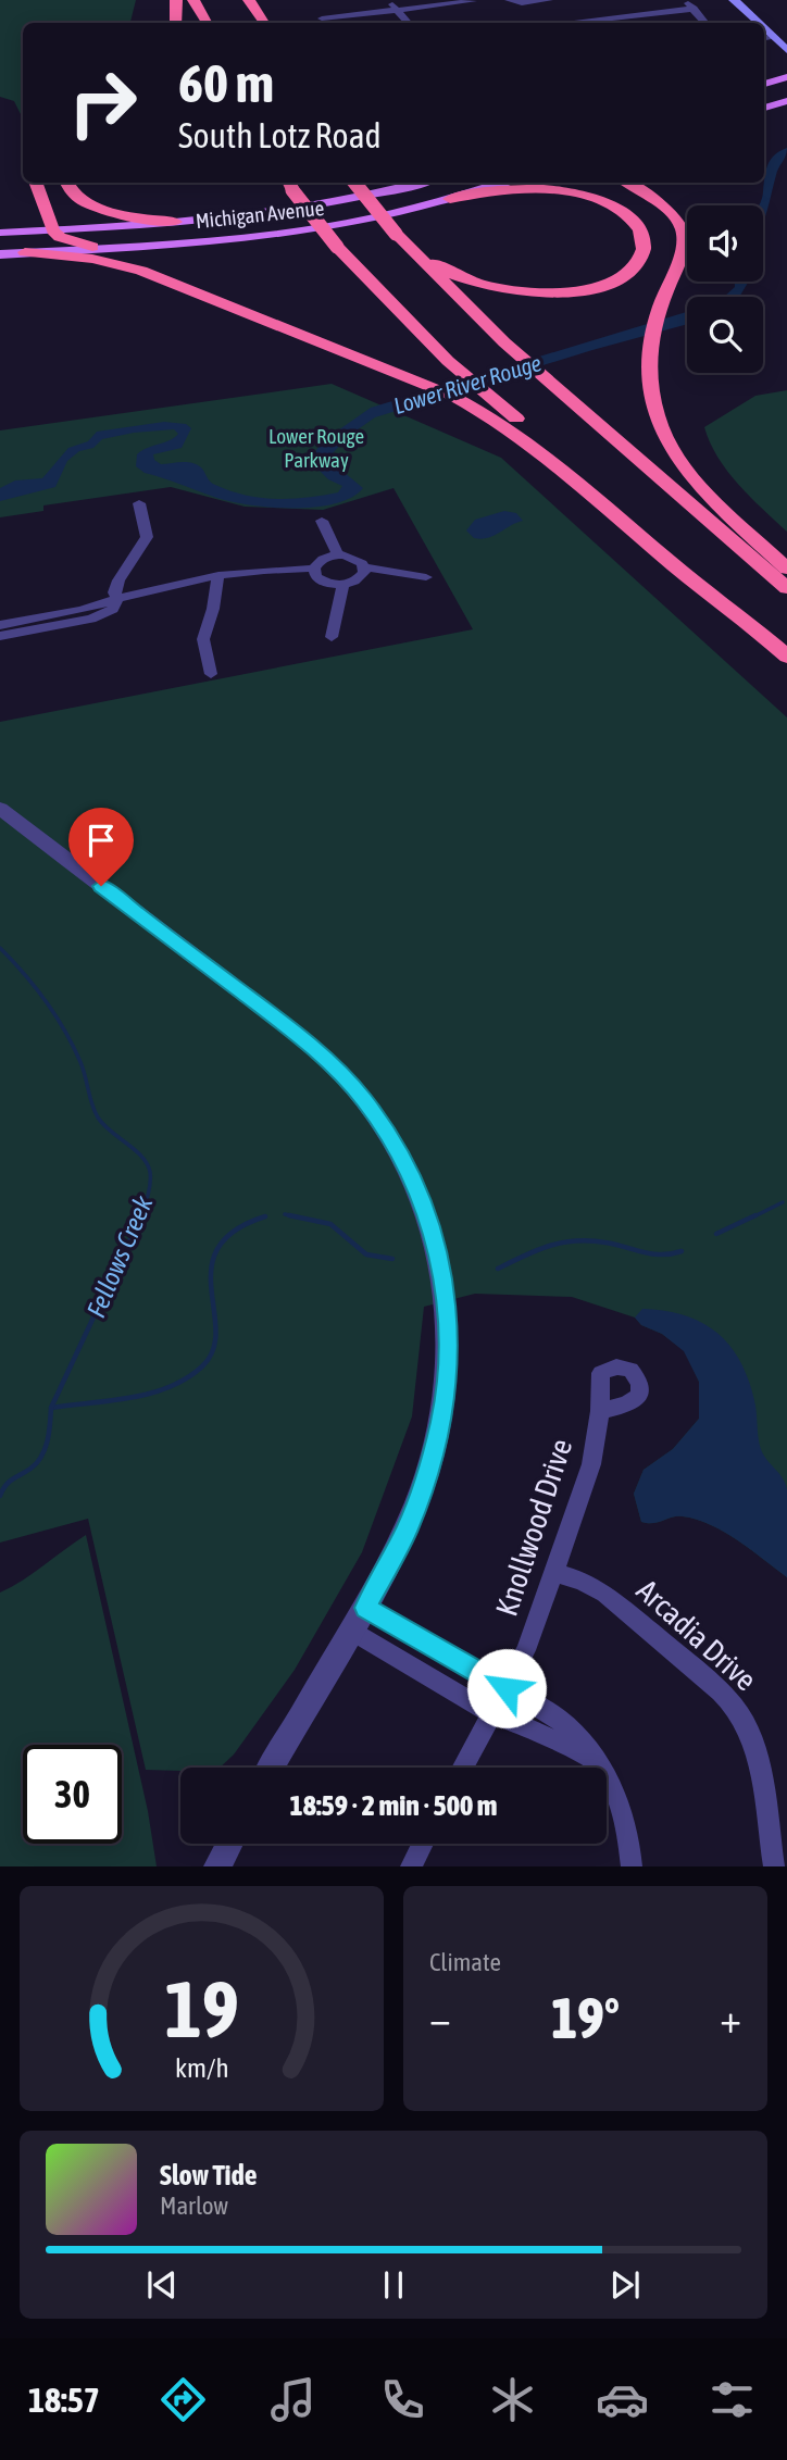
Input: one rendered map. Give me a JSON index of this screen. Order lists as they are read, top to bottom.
{
  "streets": {
    "main road": ["Michigan Avenue"],
    "street": ["Knollwood Drive", "Arcadia Drive"]
  },
  "crossings": [
    ["Knollwood Drive", "Arcadia Drive"]
  ],
  "water": ["Lower River Rouge", "Fellows Creek"],
  "parks": ["Lower Rouge Parkway"],
  "page": {
    "turn": ["60 m", "South Lotz Road"],
    "limit": "30",
    "trip": "18:59 · 2 min · 500 m",
    "tile": "Climate",
    "heat": ["−", "19°", "+"],
    "song": ["Slow Tide", "Marlow"],
    "tabs": "18:57",
    "gauge": ["19", "km/h"]
  }
}
